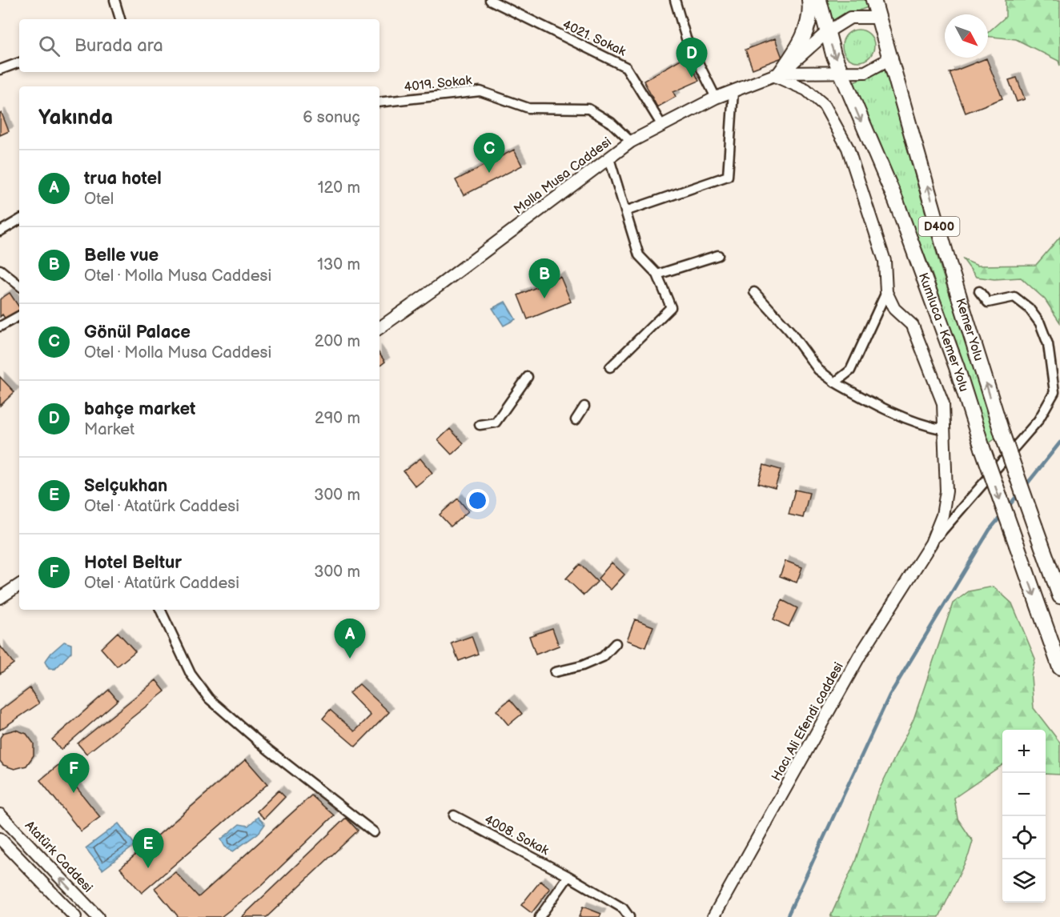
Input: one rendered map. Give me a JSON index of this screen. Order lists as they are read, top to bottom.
{
  "streets": {
    "highway": ["D400", "Kemer Yolu", "Kumluca - Kemer Yolu"],
    "street": [
      "4021. Sokak",
      "4019. Sokak",
      "Molla Musa Caddesi",
      "Hacı Ali Efendi caddesi",
      "4008. Sokak",
      "Atatürk Caddesi"
    ]
  },
  "crossings": [
    ["4021. Sokak", "Molla Musa Caddesi"],
    ["4019. Sokak", "Molla Musa Caddesi"],
    ["Kemer Yolu", "Kumluca - Kemer Yolu"]
  ],
  "one_way": ["Kemer Yolu", "Kumluca - Kemer Yolu"],
  "north": "bottom right",
  "page": {
    "search": "Burada ara",
    "pins": [
      "D",
      "C",
      "B",
      "A",
      "F",
      "E"
    ],
    "heading": ["Yakında", "6 sonuç"],
    "list": [
      {
        "mark": "A",
        "name": "trua hotel",
        "note": "Otel",
        "value": "120 m"
      },
      {
        "mark": "B",
        "name": "Belle vue",
        "note": "Otel · Molla Musa Caddesi",
        "value": "130 m"
      },
      {
        "mark": "C",
        "name": "Gönül Palace",
        "note": "Otel · Molla Musa Caddesi",
        "value": "200 m"
      },
      {
        "mark": "D",
        "name": "bahçe market",
        "note": "Market",
        "value": "290 m"
      },
      {
        "mark": "E",
        "name": "Selçukhan",
        "note": "Otel · Atatürk Caddesi",
        "value": "300 m"
      },
      {
        "mark": "F",
        "name": "Hotel Beltur",
        "note": "Otel · Atatürk Caddesi",
        "value": "300 m"
      }
    ],
    "map_buttons": ["+", "−"]
  }
}
